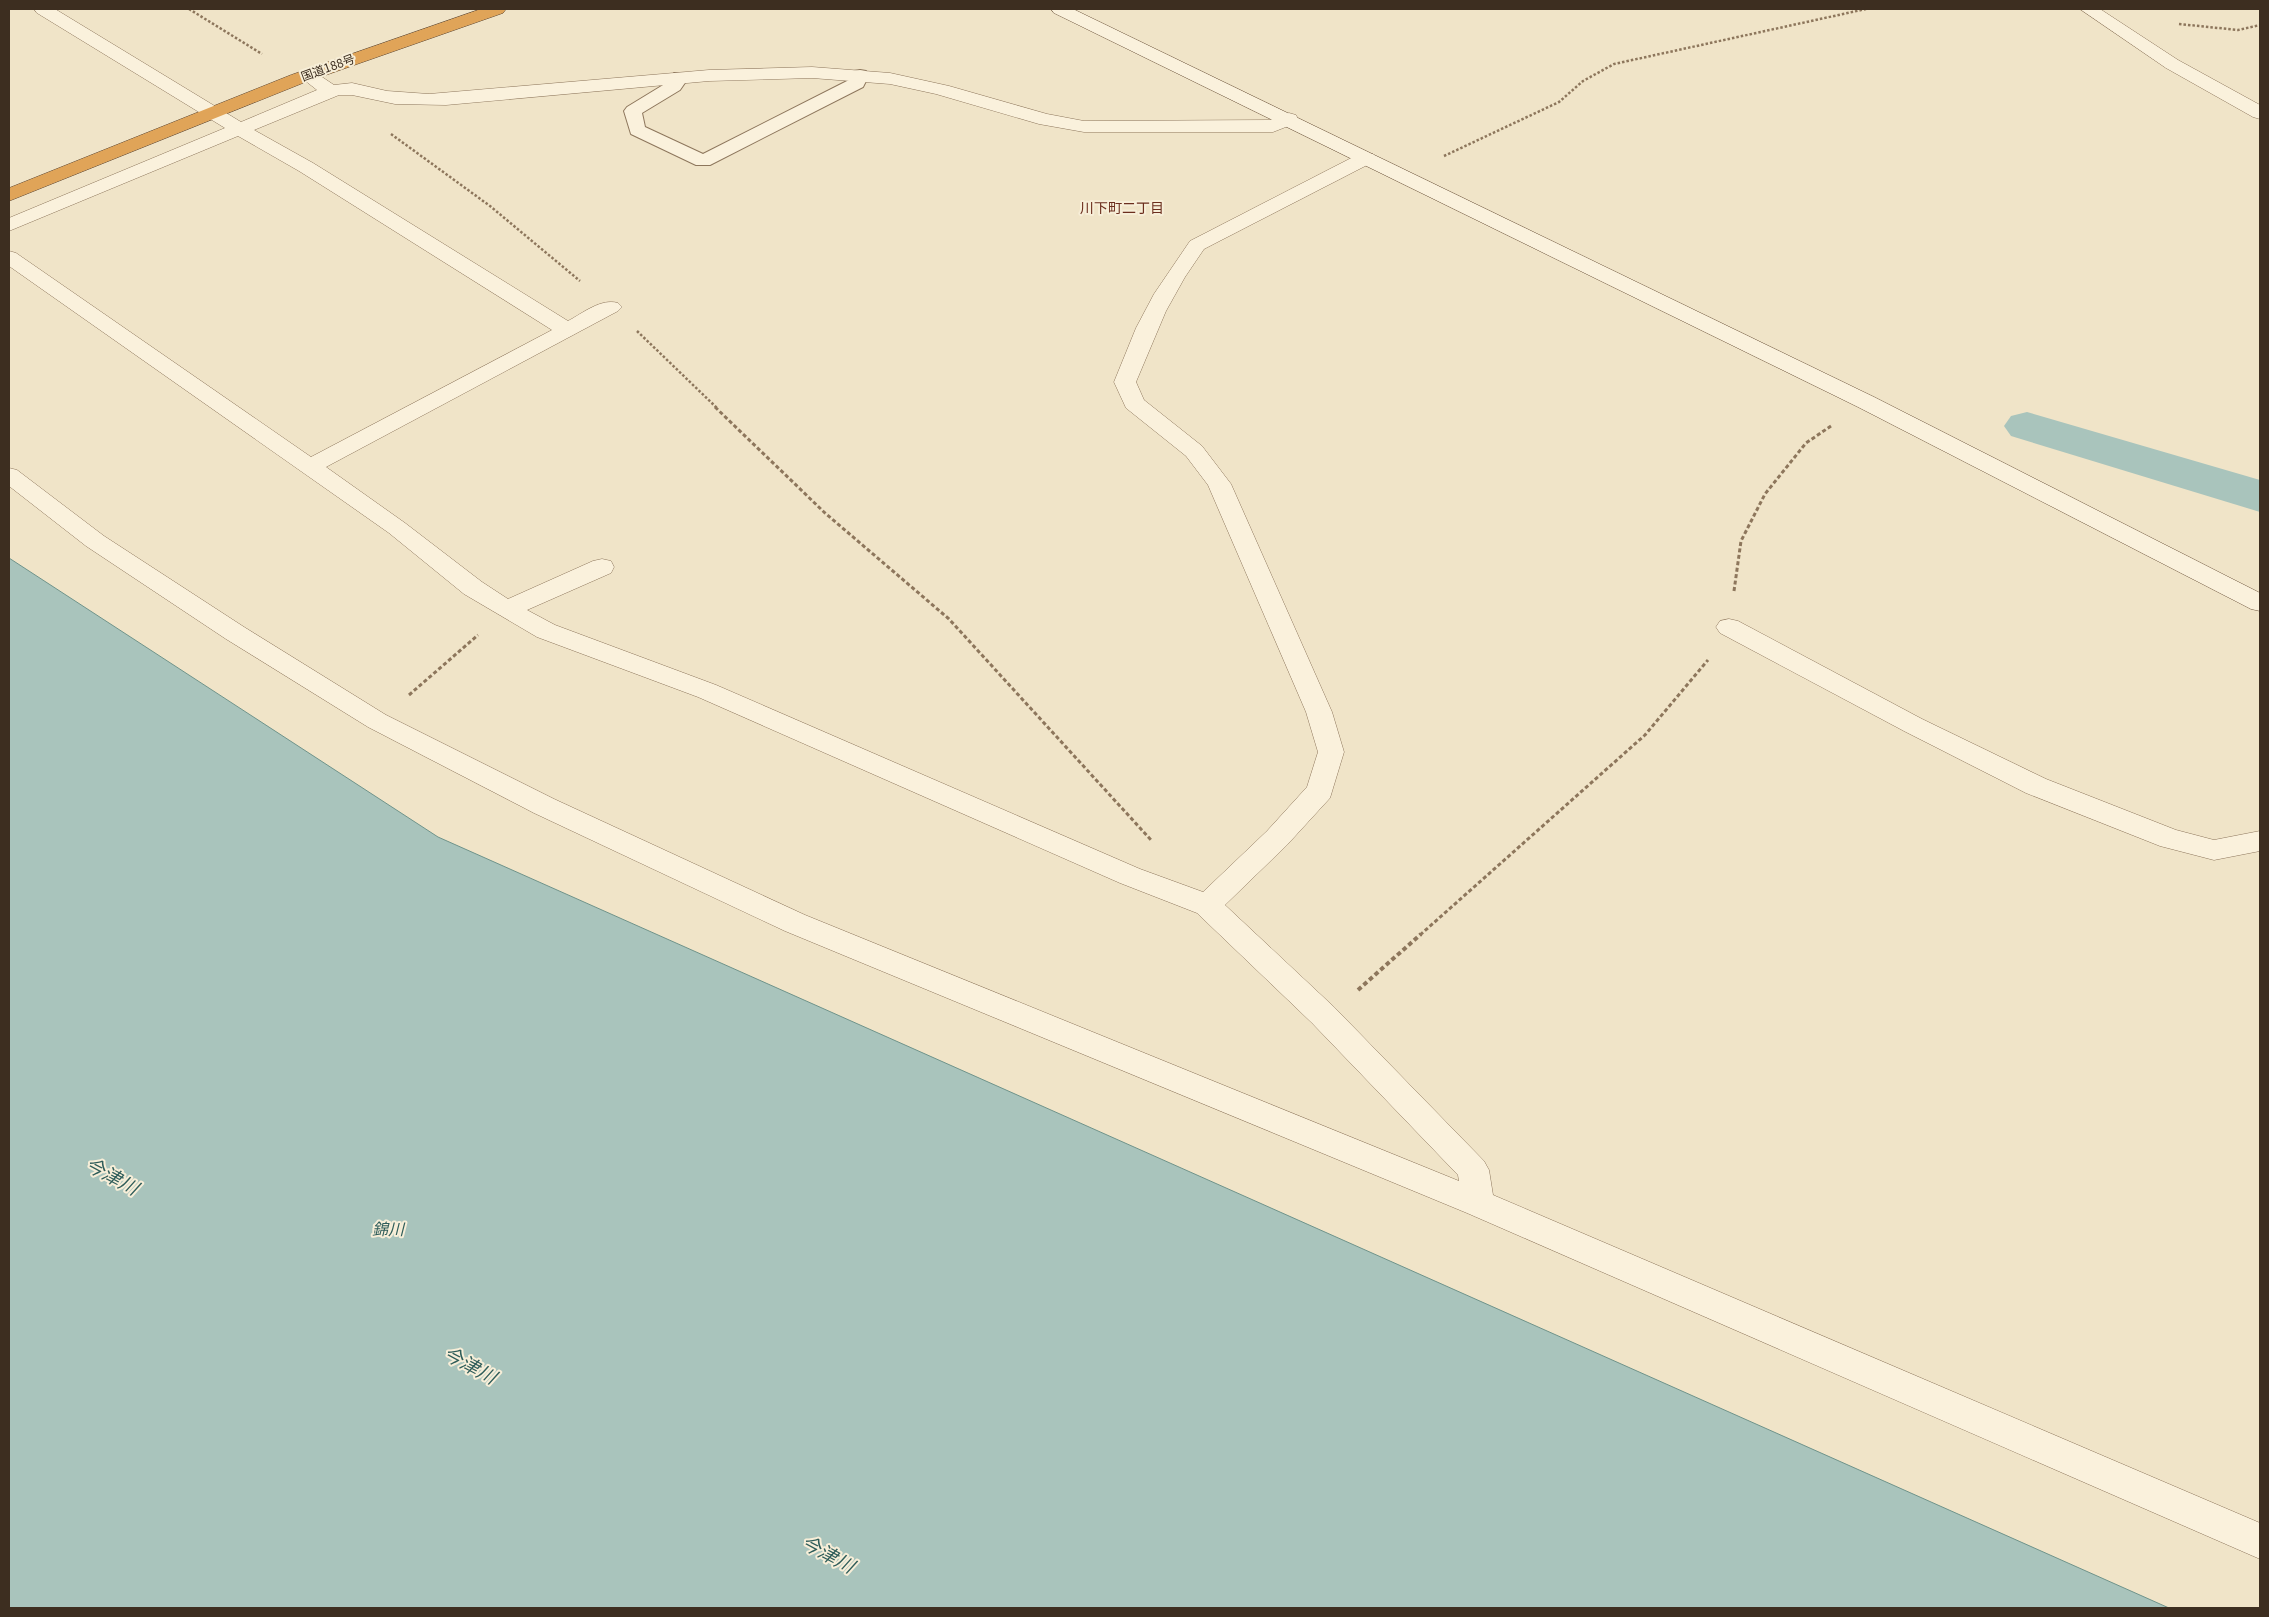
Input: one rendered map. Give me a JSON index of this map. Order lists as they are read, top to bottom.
{
  "streets": {
    "highway": ["国道188号"]
  },
  "districts": ["川下町二丁目"],
  "water": ["今津川", "錦川"]
}
